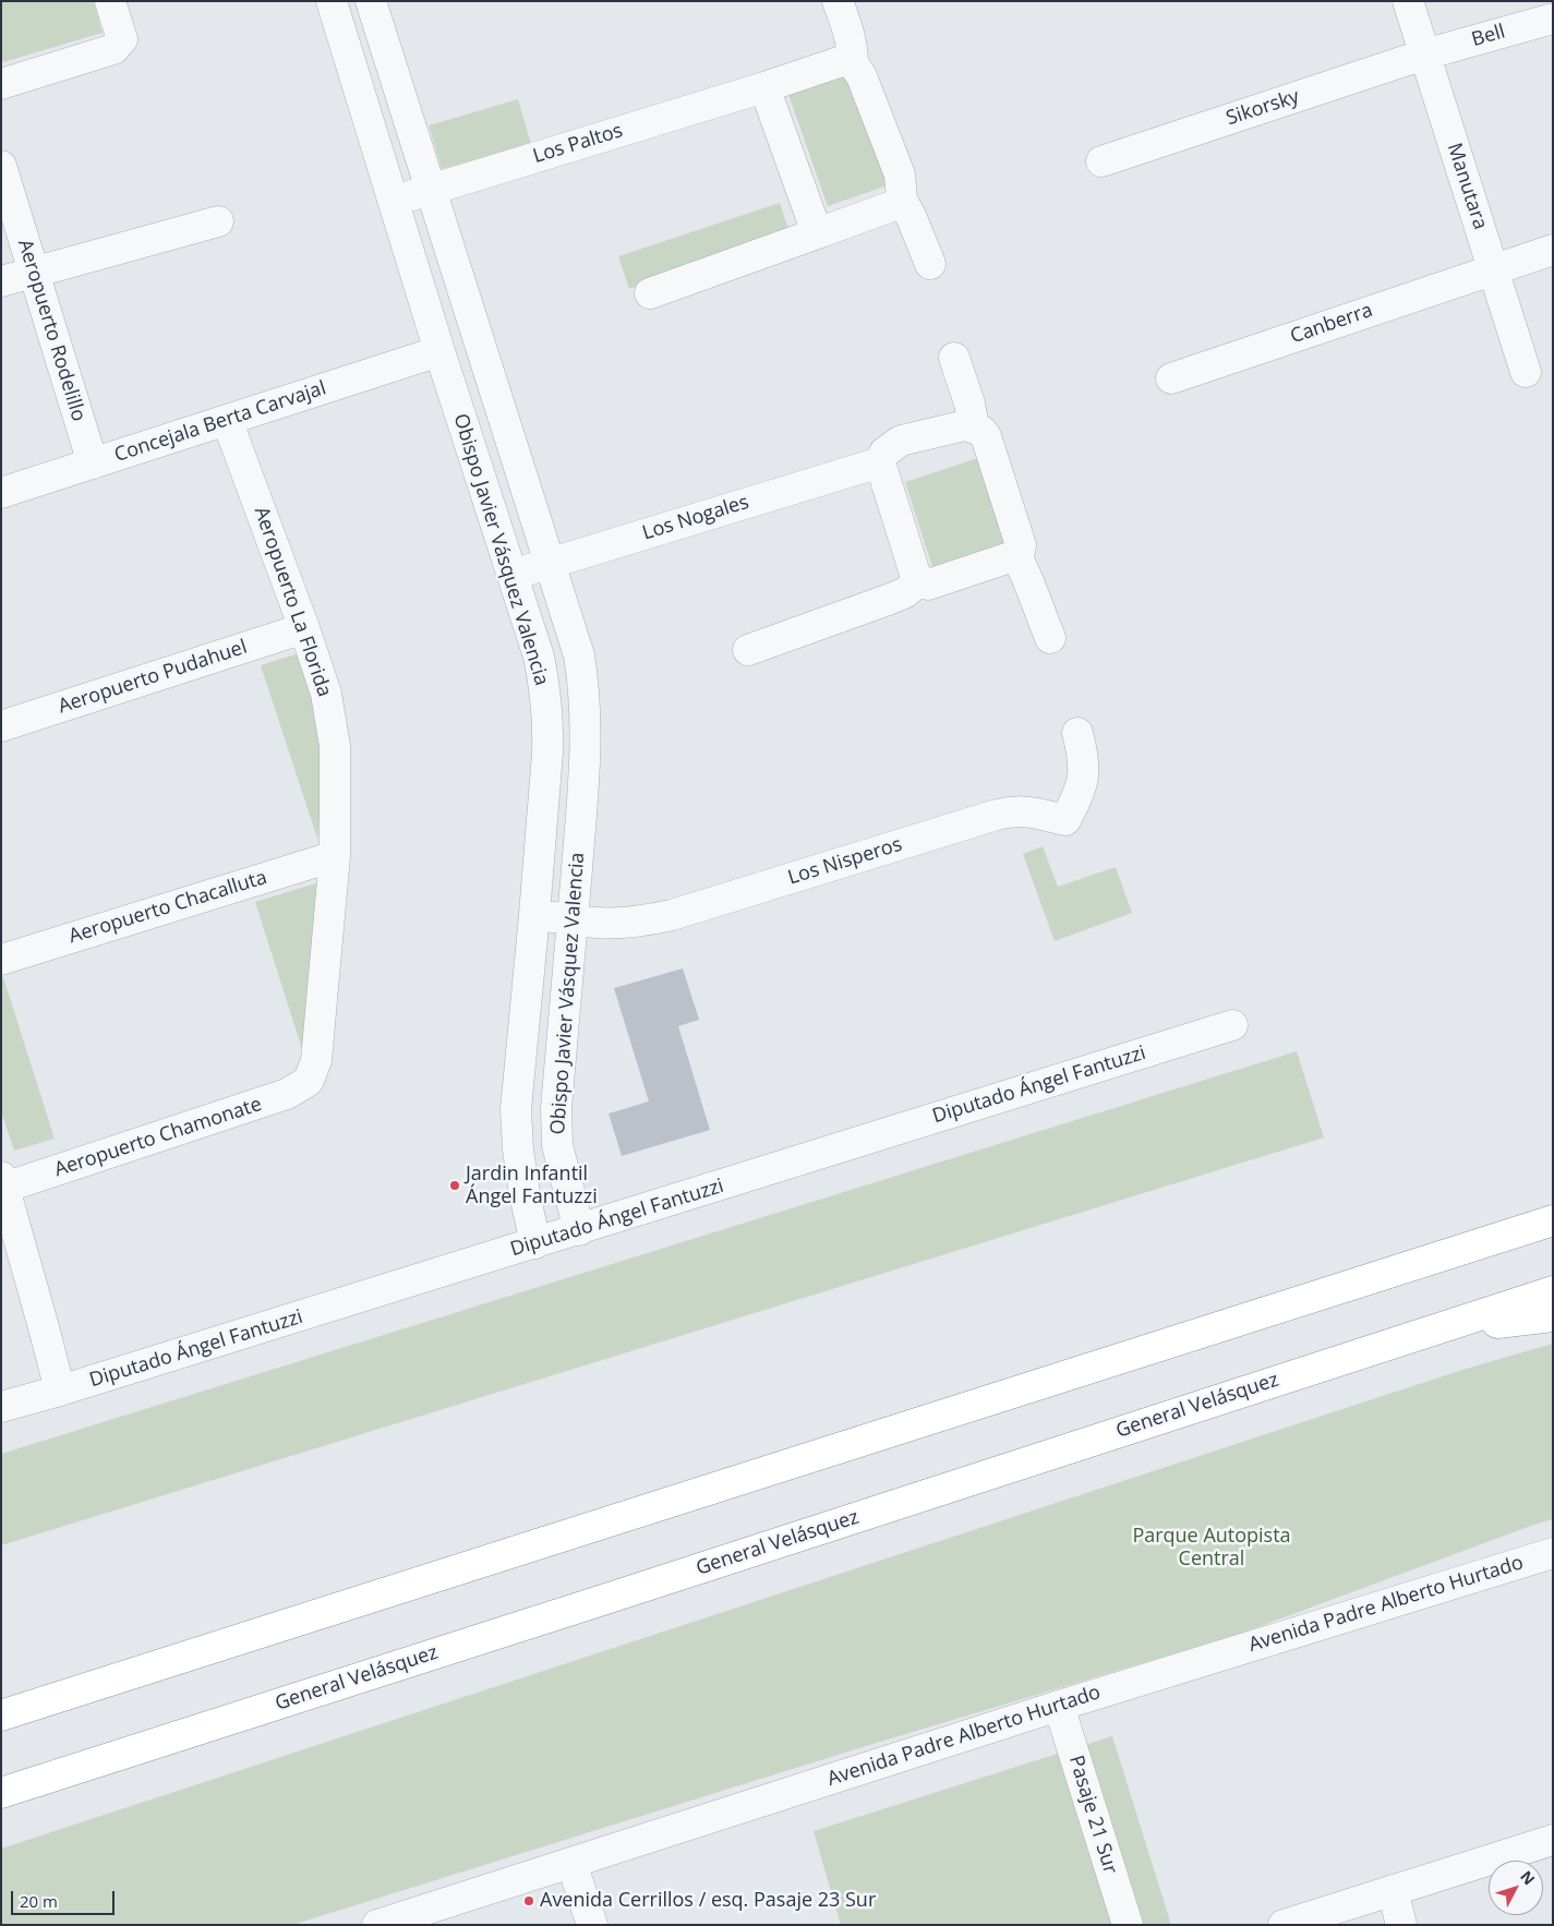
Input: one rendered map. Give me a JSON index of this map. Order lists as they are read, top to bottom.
{
  "streets": {
    "highway": ["General Velásquez"],
    "street": [
      "Bell",
      "Sikorsky",
      "Los Paltos",
      "Manutara",
      "Canberra",
      "Aeropuerto Rodelillo",
      "Concejala Berta Carvajal",
      "Los Nogales",
      "Obispo Javier Vásquez Valencia",
      "Aeropuerto La Florida",
      "Aeropuerto Pudahuel",
      "Los Nisperos",
      "Aeropuerto Chacalluta",
      "Diputado Ángel Fantuzzi",
      "Aeropuerto Chamonate",
      "Avenida Padre Alberto Hurtado",
      "Pasaje 21 Sur"
    ]
  },
  "crossings": [
    ["Bell", "Sikorsky"],
    ["Bell", "Manutara"],
    ["Sikorsky", "Manutara"],
    ["Los Paltos", "Obispo Javier Vásquez Valencia"],
    ["Manutara", "Canberra"],
    ["Aeropuerto Rodelillo", "Concejala Berta Carvajal"],
    ["Concejala Berta Carvajal", "Obispo Javier Vásquez Valencia"],
    ["Concejala Berta Carvajal", "Aeropuerto La Florida"],
    ["Los Nogales", "Obispo Javier Vásquez Valencia"],
    ["Obispo Javier Vásquez Valencia", "Los Nisperos"],
    ["Obispo Javier Vásquez Valencia", "Diputado Ángel Fantuzzi"],
    ["Aeropuerto La Florida", "Aeropuerto Pudahuel"],
    ["Aeropuerto La Florida", "Aeropuerto Chacalluta"],
    ["Aeropuerto La Florida", "Aeropuerto Chamonate"],
    ["Avenida Padre Alberto Hurtado", "Pasaje 21 Sur"]
  ],
  "parks": ["Parque Autopista Central"],
  "places": ["Jardin Infantil Ángel Fantuzzi", "Avenida Cerrillos / esq. Pasaje 23 Sur"],
  "scale_bar": "20 m",
  "north": "top right"
}
